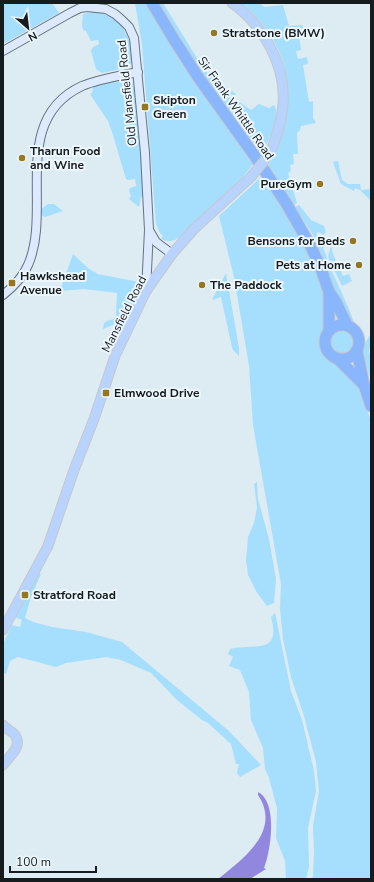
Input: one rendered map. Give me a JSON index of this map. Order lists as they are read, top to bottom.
{
  "streets": {
    "highway": ["Sir Frank Whittle Road"],
    "main road": ["Mansfield Road"],
    "street": ["Old Mansfield Road"]
  },
  "crossings": [
    ["Old Mansfield Road", "Mansfield Road"]
  ],
  "places": {
    "other": [
      "Stratstone (BMW)",
      "Tharun Food and Wine",
      "PureGym",
      "Bensons for Beds",
      "Pets at Home",
      "The Paddock"
    ],
    "transit": [
      "Skipton Green",
      "Hawkshead Avenue",
      "Elmwood Drive",
      "Stratford Road"
    ]
  },
  "scale_bar": "100 m",
  "north": "bottom right"
}
